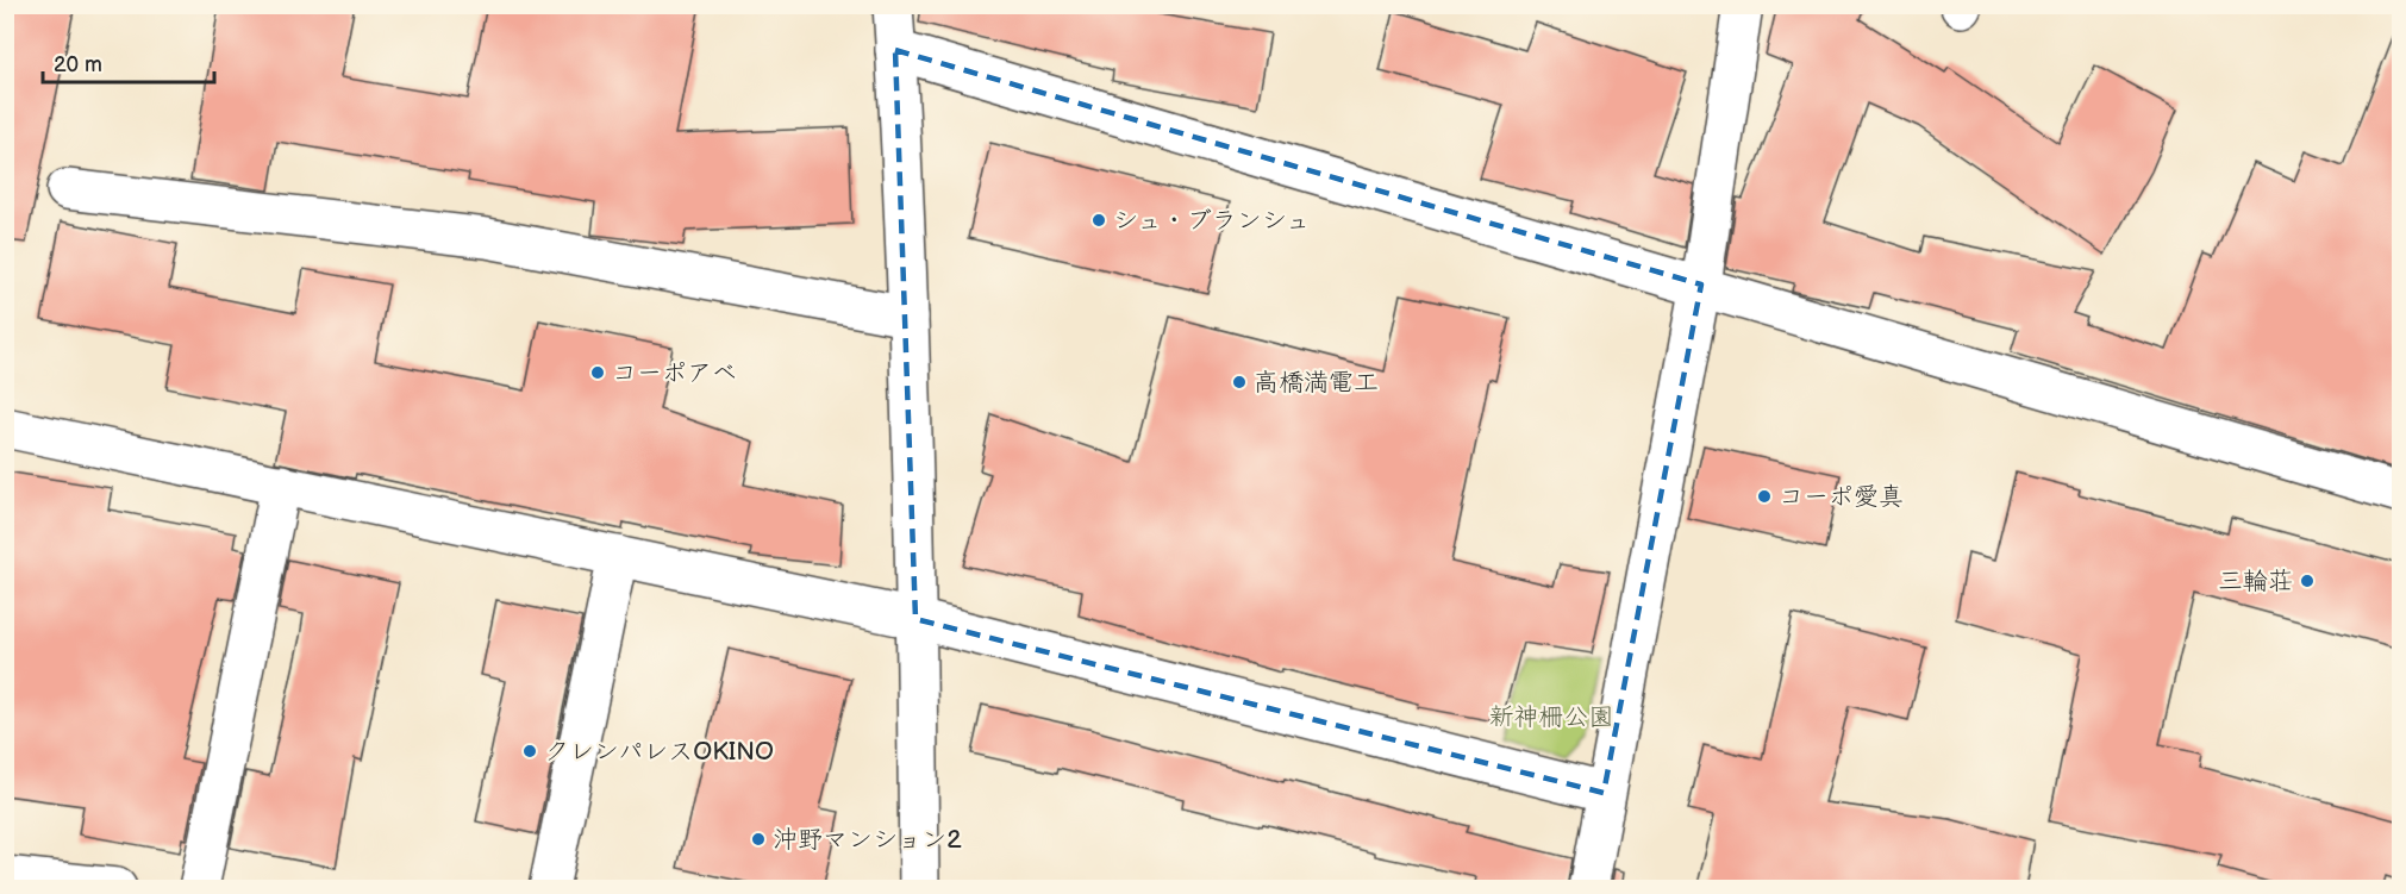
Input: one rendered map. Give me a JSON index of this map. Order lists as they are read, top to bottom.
{
  "parks": ["新神柵公園"],
  "places": [
    "シュ・ブランシュ",
    "コーポアベ",
    "高橋満電工",
    "コーポ愛真",
    "三輪荘",
    "クレンパレスOKINO",
    "沖野マンション2"
  ],
  "scale_bar": "20 m"
}
